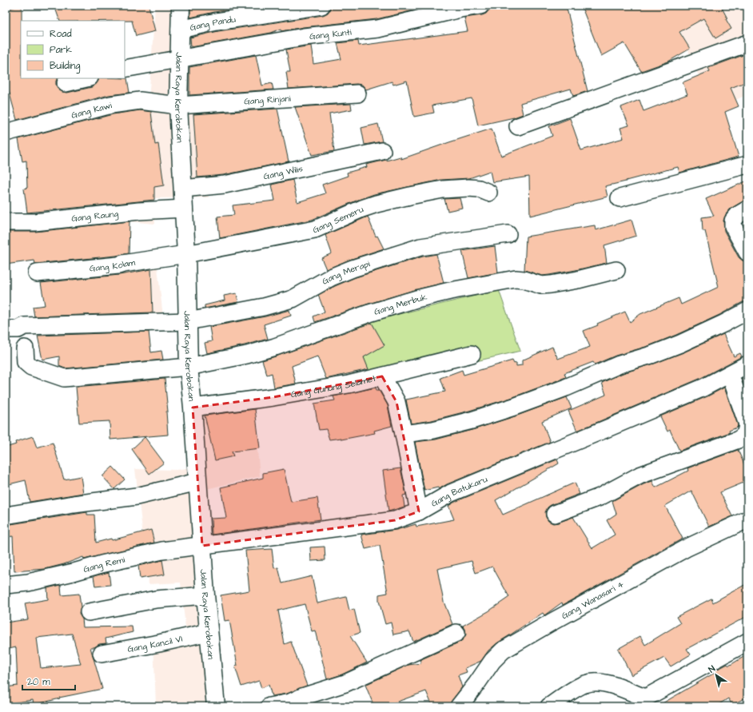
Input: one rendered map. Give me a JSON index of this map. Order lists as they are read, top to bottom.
{
  "streets": {
    "main road": ["Jalan Raya Kerobokan"],
    "street": [
      "Gang Pandu",
      "Gang Kunti",
      "Gang Rinjani",
      "Gang Kawi",
      "Gang Wilis",
      "Gang Raung",
      "Gang Semeru",
      "Gang Kolam",
      "Gang Merapi",
      "Gang Merbuk",
      "Gang Gunung Selamet",
      "Gang Batukaru",
      "Gang Remi",
      "Gang Wanasari 4",
      "Gang Kancil VI"
    ]
  },
  "crossings": [
    ["Gang Pandu", "Jalan Raya Kerobokan"],
    ["Gang Kunti", "Jalan Raya Kerobokan"],
    ["Jalan Raya Kerobokan", "Gang Rinjani"],
    ["Jalan Raya Kerobokan", "Gang Kawi"],
    ["Jalan Raya Kerobokan", "Gang Wilis"],
    ["Jalan Raya Kerobokan", "Gang Raung"],
    ["Jalan Raya Kerobokan", "Gang Semeru"],
    ["Jalan Raya Kerobokan", "Gang Kolam"],
    ["Jalan Raya Kerobokan", "Gang Merapi"],
    ["Jalan Raya Kerobokan", "Gang Merbuk"],
    ["Jalan Raya Kerobokan", "Gang Gunung Selamet"],
    ["Jalan Raya Kerobokan", "Gang Batukaru"],
    ["Jalan Raya Kerobokan", "Gang Remi"],
    ["Jalan Raya Kerobokan", "Gang Kancil VI"],
    ["Gang Rinjani", "Gang Kawi"],
    ["Gang Semeru", "Gang Kolam"],
    ["Gang Batukaru", "Gang Remi"]
  ],
  "legend": ["Road", "Park", "Building"],
  "scale_bar": "20 m",
  "north": "top left"
}
